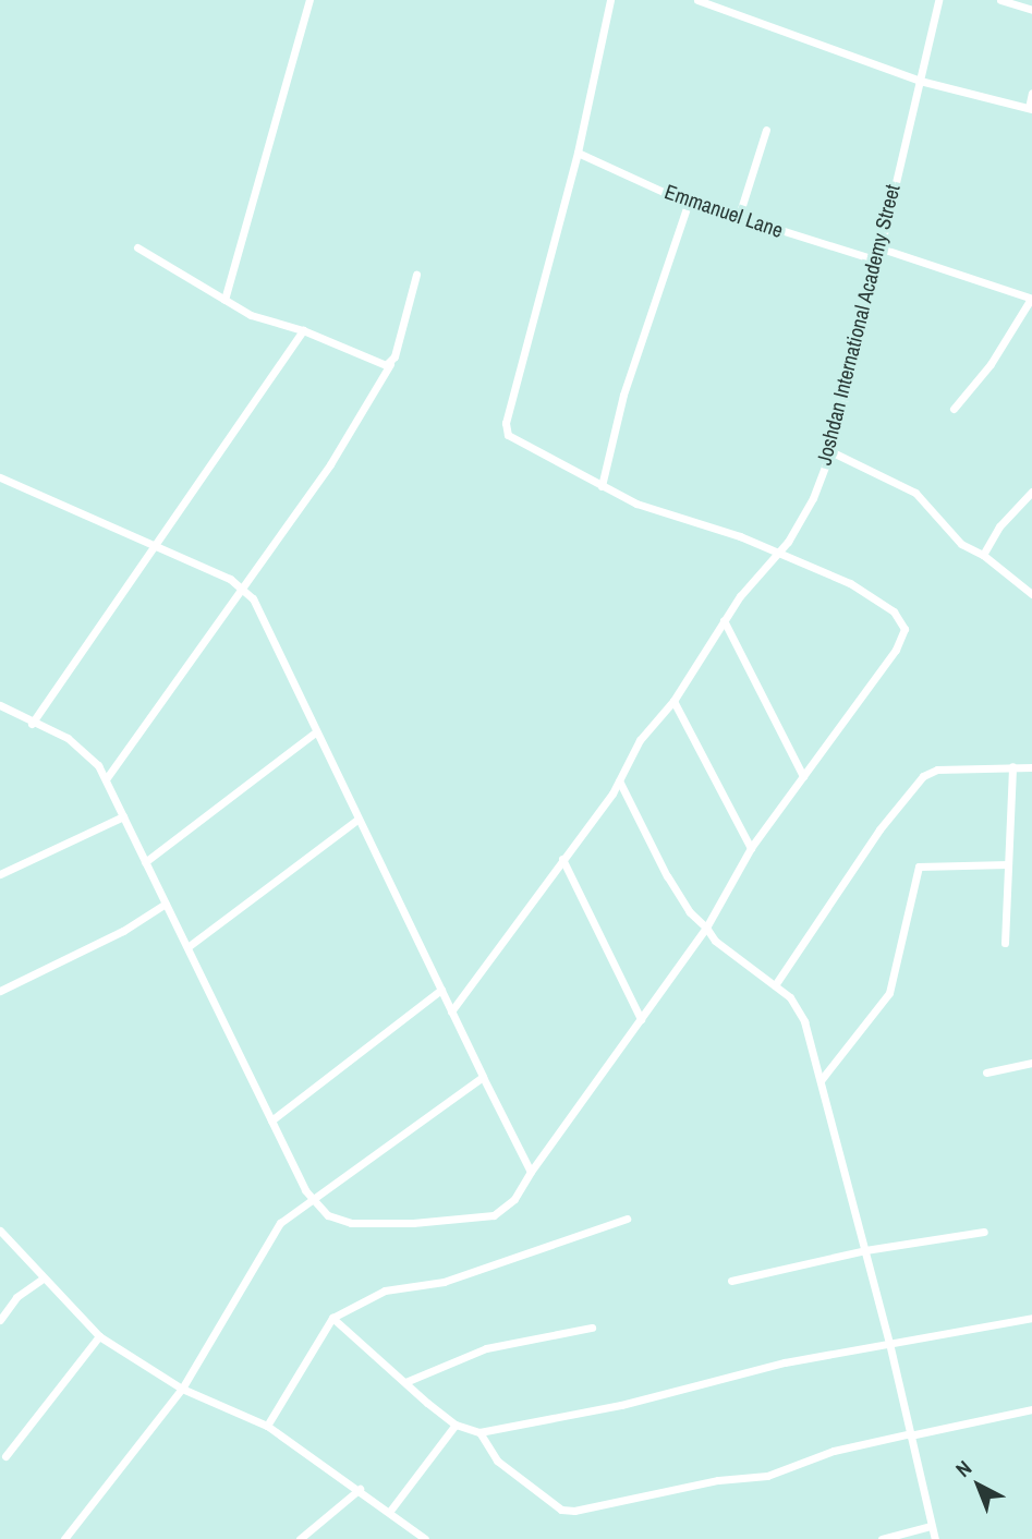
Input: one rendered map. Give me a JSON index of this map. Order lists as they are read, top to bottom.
{
  "streets": {
    "street": ["Emmanuel Lane", "Joshdan International Academy Street"]
  },
  "crossings": [
    ["Emmanuel Lane", "Joshdan International Academy Street"]
  ],
  "north": "top left"
}
